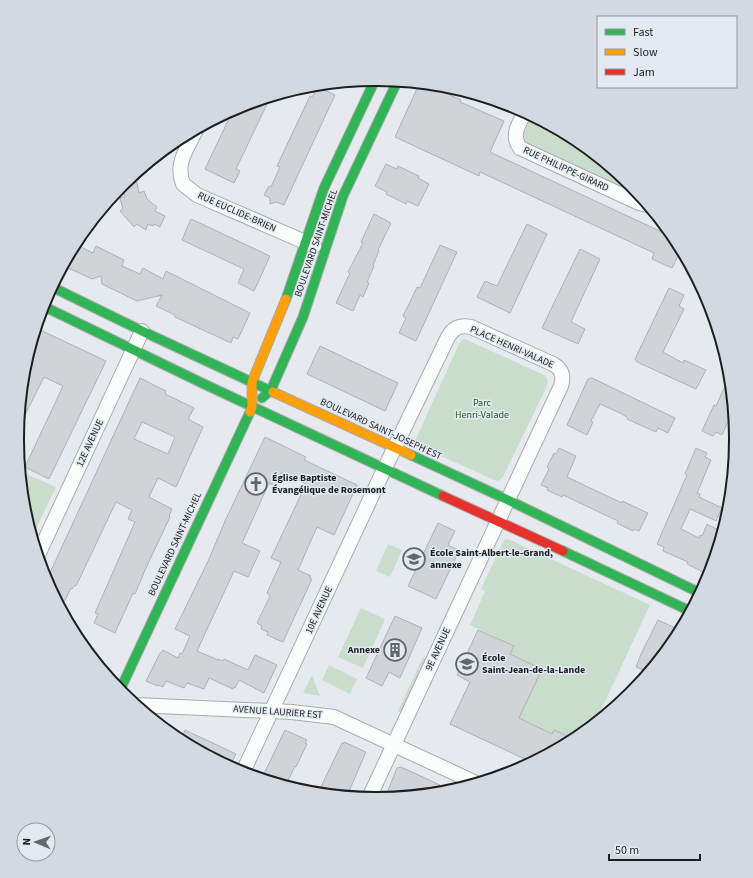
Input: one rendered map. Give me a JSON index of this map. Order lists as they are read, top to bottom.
{
  "streets": {
    "main road": ["BOULEVARD SAINT-MICHEL", "BOULEVARD SAINT-JOSEPH EST"],
    "street": [
      "RUE PHILIPPE-GIRARD",
      "RUE EUCLIDE-BRIEN",
      "PLACE HENRI-VALADE",
      "12E AVENUE",
      "10E AVENUE",
      "9E AVENUE",
      "AVENUE LAURIER EST"
    ]
  },
  "crossings": [
    ["RUE EUCLIDE-BRIEN", "BOULEVARD SAINT-MICHEL"],
    ["BOULEVARD SAINT-MICHEL", "BOULEVARD SAINT-JOSEPH EST"],
    ["PLACE HENRI-VALADE", "BOULEVARD SAINT-JOSEPH EST"],
    ["PLACE HENRI-VALADE", "10E AVENUE"],
    ["PLACE HENRI-VALADE", "9E AVENUE"],
    ["BOULEVARD SAINT-JOSEPH EST", "12E AVENUE"],
    ["BOULEVARD SAINT-JOSEPH EST", "10E AVENUE"],
    ["BOULEVARD SAINT-JOSEPH EST", "9E AVENUE"],
    ["10E AVENUE", "AVENUE LAURIER EST"],
    ["9E AVENUE", "AVENUE LAURIER EST"]
  ],
  "parks": ["Parc Henri-Valade"],
  "places": {
    "church": ["Église Baptiste Évangélique de Rosemont"],
    "school or university": ["École Saint-Albert-le-Grand, annexe", "École Saint-Jean-de-la-Lande"],
    "building": ["Annexe"]
  },
  "legend": ["Fast", "Slow", "Jam"],
  "scale_bar": "50 m",
  "north": "left"
}
